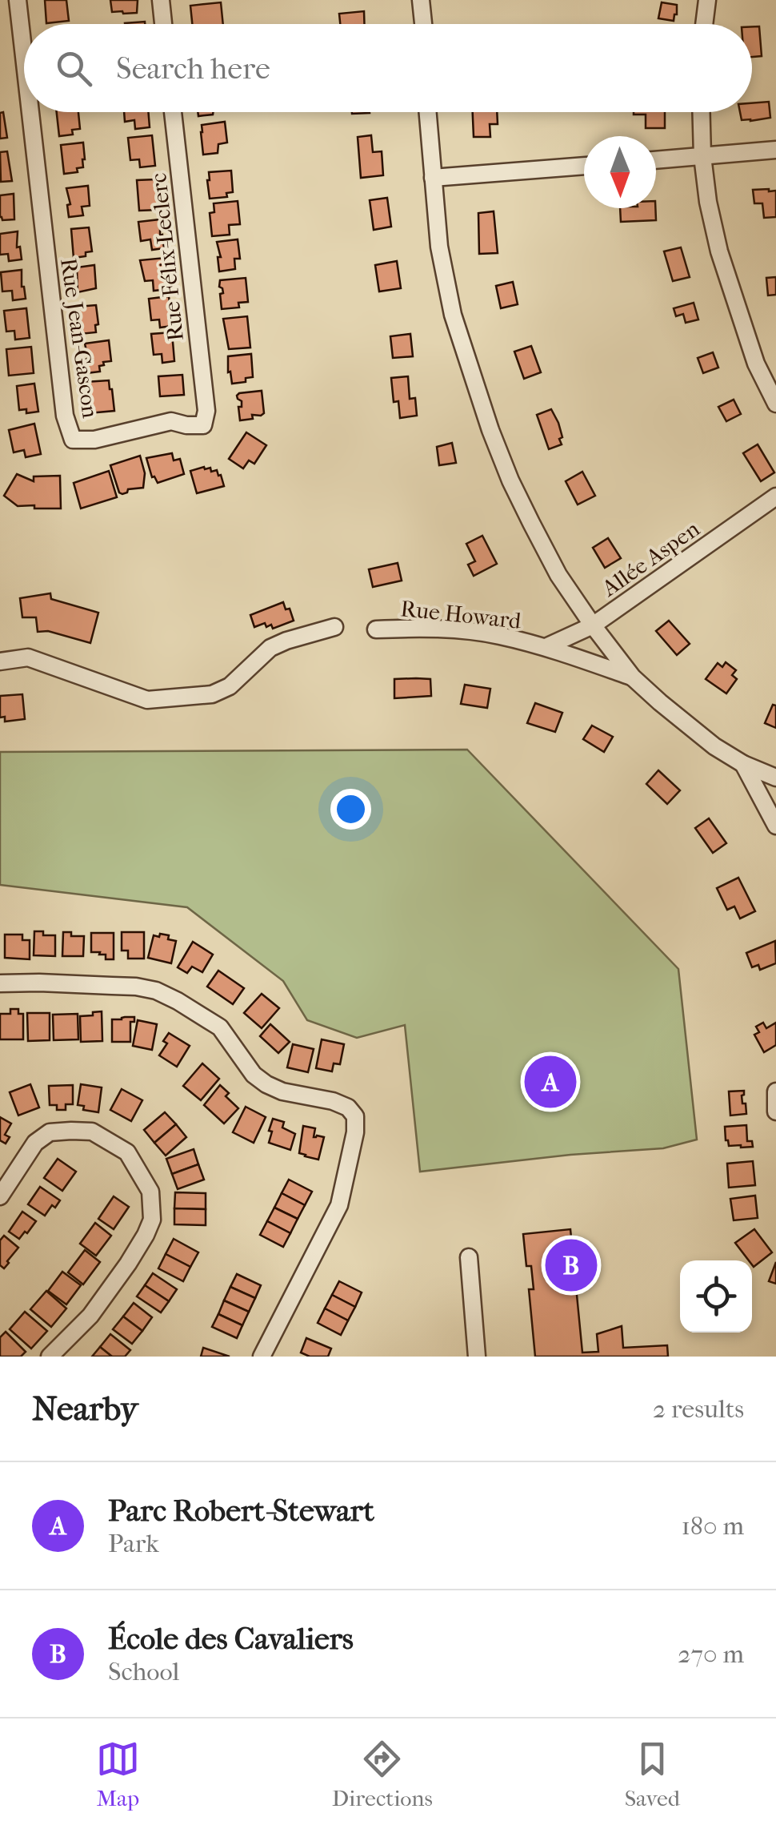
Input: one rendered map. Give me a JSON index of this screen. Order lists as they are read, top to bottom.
{
  "streets": {
    "street": [
      "Rue Félix-Leclerc",
      "Rue Jean-Gascon",
      "Allée Aspen",
      "Rue Howard"
    ]
  },
  "crossings": [
    ["Rue Félix-Leclerc", "Rue Jean-Gascon"],
    ["Allée Aspen", "Rue Howard"]
  ],
  "north": "bottom",
  "page": {
    "search": "Search here",
    "pins": ["A", "B"],
    "heading": ["Nearby", "2 results"],
    "list": [
      {
        "mark": "A",
        "name": "Parc Robert-Stewart",
        "note": "Park",
        "value": "180 m"
      },
      {
        "mark": "B",
        "name": "École des Cavaliers",
        "note": "School",
        "value": "270 m"
      }
    ],
    "nav": ["Map", "Directions", "Saved"]
  }
}
